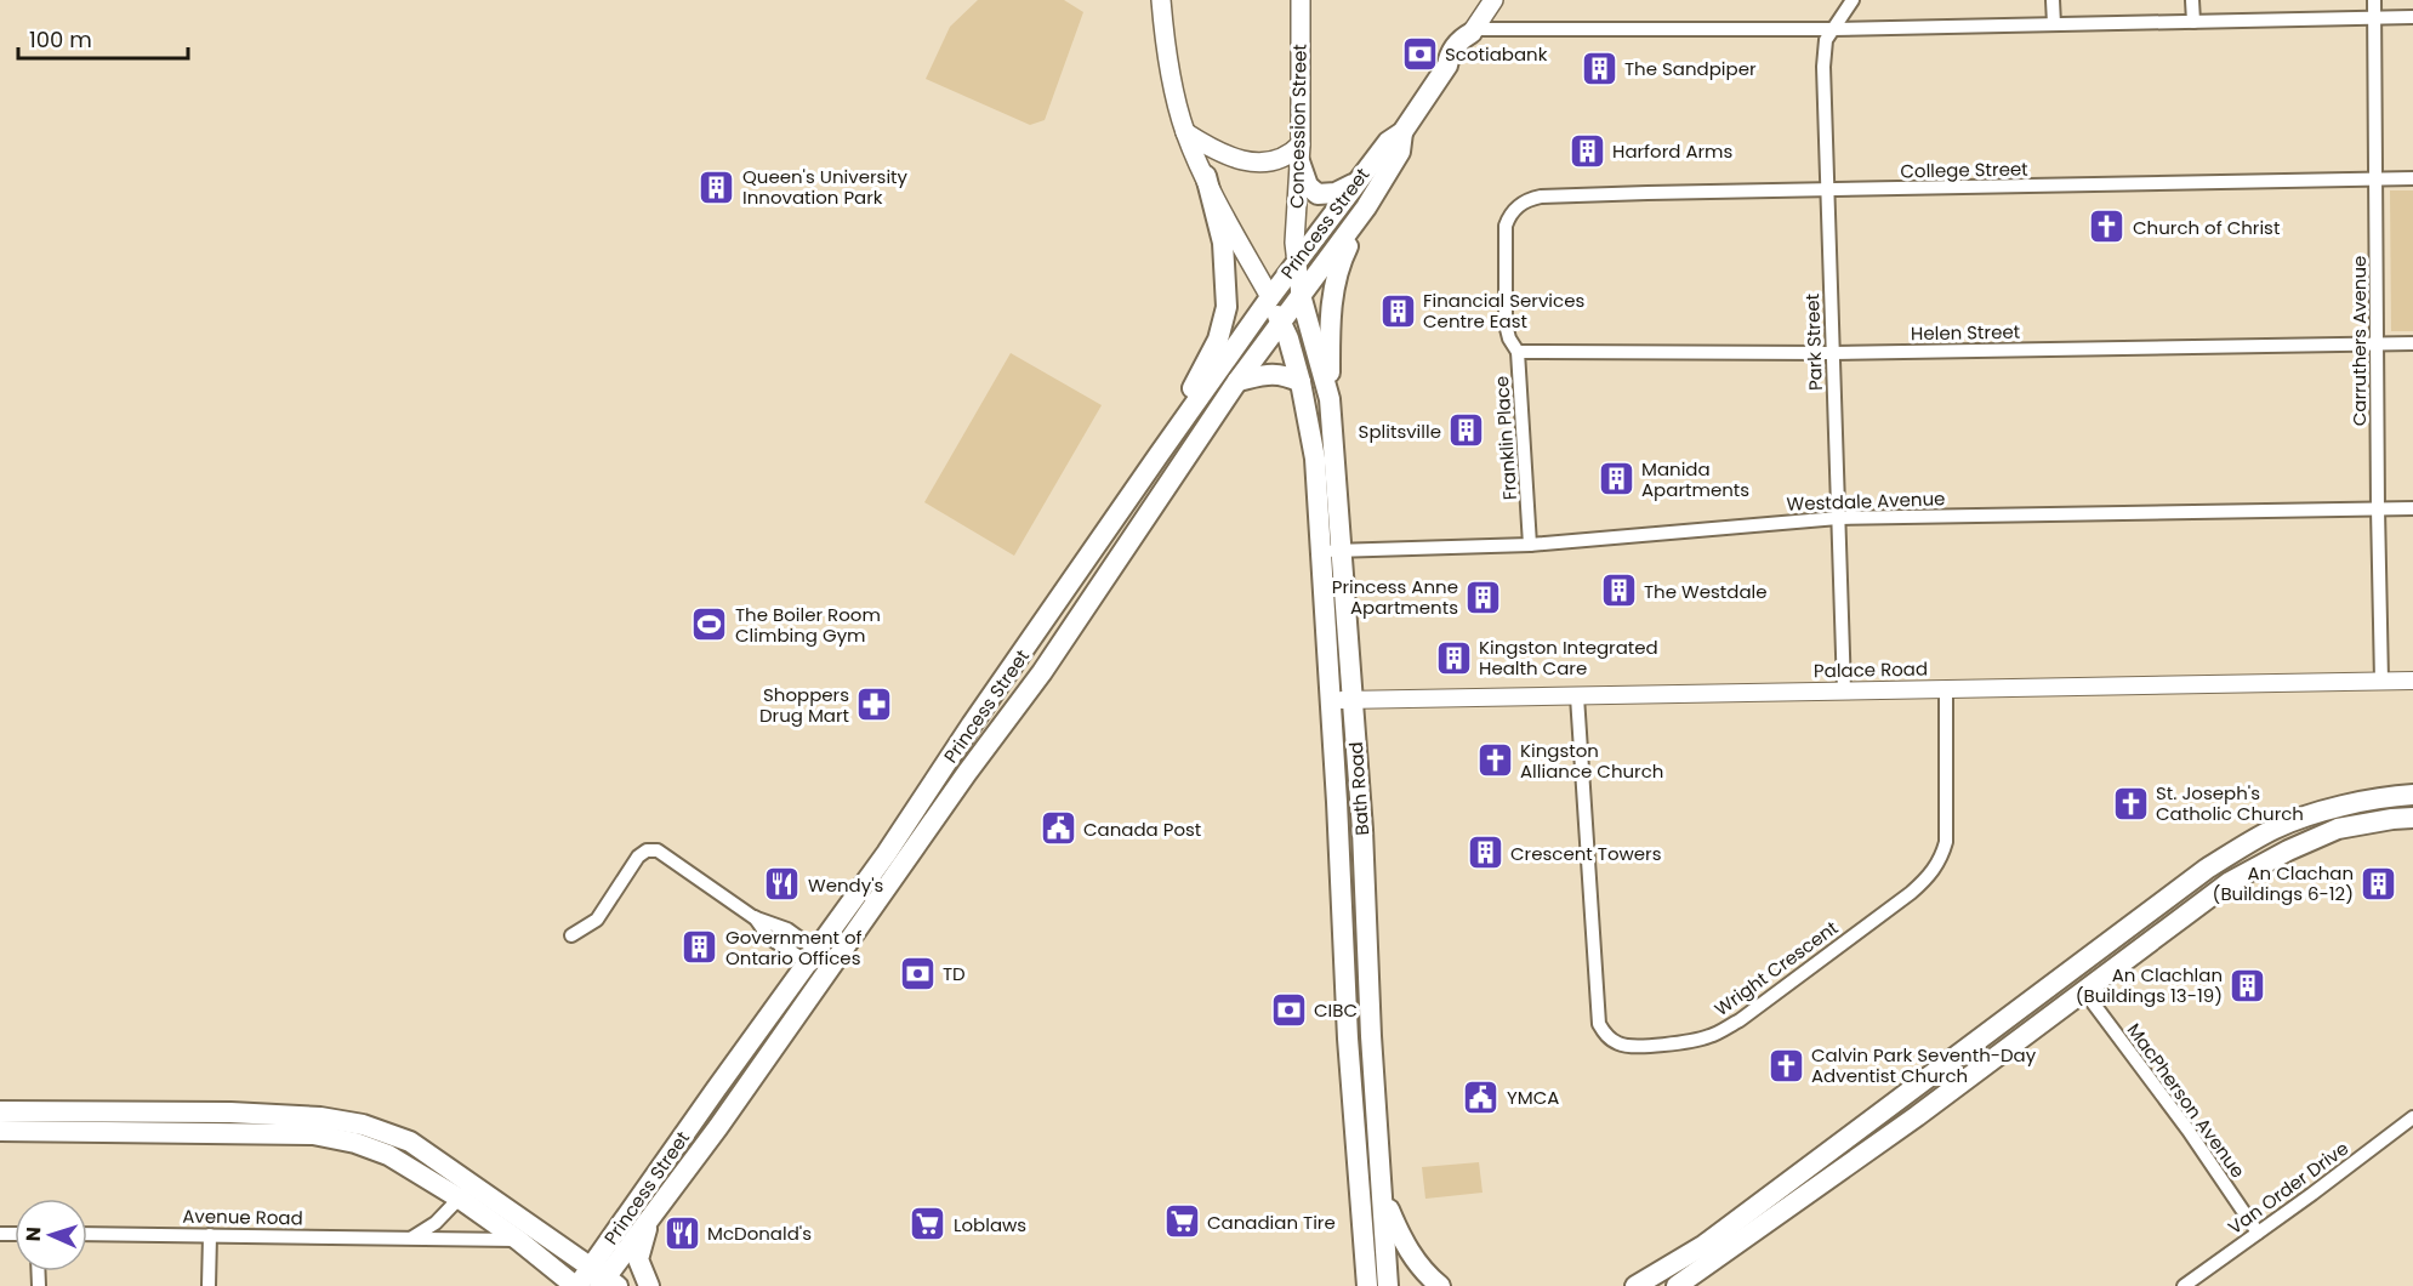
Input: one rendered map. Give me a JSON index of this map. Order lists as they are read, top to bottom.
{
  "streets": {
    "main road": ["Concession Street", "Princess Street", "Bath Road"],
    "street": [
      "College Street",
      "Helen Street",
      "Carruthers Avenue",
      "Park Street",
      "Franklin Place",
      "Westdale Avenue",
      "Palace Road",
      "Wright Crescent",
      "MacPherson Avenue",
      "Van Order Drive",
      "Avenue Road"
    ]
  },
  "crossings": [
    ["Concession Street", "Princess Street"],
    ["Concession Street", "Bath Road"],
    ["College Street", "Carruthers Avenue"],
    ["College Street", "Park Street"],
    ["College Street", "Franklin Place"],
    ["Princess Street", "Bath Road"],
    ["Helen Street", "Carruthers Avenue"],
    ["Helen Street", "Park Street"],
    ["Helen Street", "Franklin Place"],
    ["Carruthers Avenue", "Westdale Avenue"],
    ["Carruthers Avenue", "Palace Road"],
    ["Park Street", "Westdale Avenue"],
    ["Park Street", "Palace Road"],
    ["Franklin Place", "Westdale Avenue"],
    ["Westdale Avenue", "Bath Road"],
    ["Palace Road", "Bath Road"],
    ["Palace Road", "Wright Crescent"],
    ["MacPherson Avenue", "Van Order Drive"]
  ],
  "places": {
    "bank": ["Scotiabank", "TD", "CIBC"],
    "building": [
      "The Sandpiper",
      "Harford Arms",
      "Queen's University Innovation Park",
      "Financial Services Centre East",
      "Splitsville",
      "Manida Apartments",
      "The Westdale",
      "Princess Anne Apartments",
      "Kingston Integrated Health Care",
      "Crescent Towers",
      "An Clachan (Buildings 6-12)",
      "Government of Ontario Offices",
      "An Clachlan (Buildings 13-19)"
    ],
    "church": [
      "Church of Christ",
      "Kingston Alliance Church",
      "St. Joseph's Catholic Church",
      "Calvin Park Seventh-Day Adventist Church"
    ],
    "sports": ["The Boiler Room Climbing Gym"],
    "pharmacy": ["Shoppers Drug Mart"],
    "public building": ["Canada Post", "YMCA"],
    "restaurant": ["Wendy's", "McDonald's"],
    "supermarket": ["Canadian Tire", "Loblaws"]
  },
  "scale_bar": "100 m",
  "north": "left"
}
